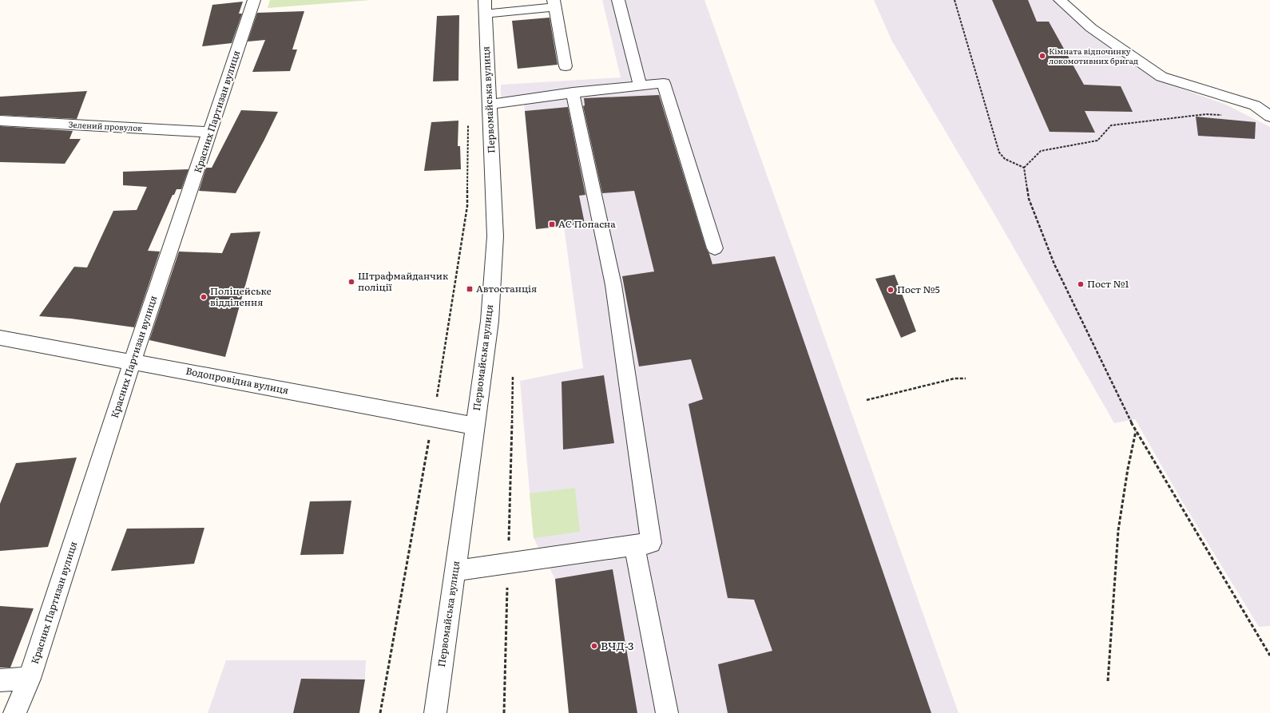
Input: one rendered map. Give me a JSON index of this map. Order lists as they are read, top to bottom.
{
  "streets": {
    "street": [
      "Первомайська вулиця",
      "Красних Партизан вулиця",
      "Зелений провулок",
      "Водопровідна вулиця"
    ]
  },
  "crossings": [
    ["Первомайська вулиця", "Водопровідна вулиця"],
    ["Красних Партизан вулиця", "Зелений провулок"],
    ["Красних Партизан вулиця", "Водопровідна вулиця"]
  ],
  "places": {
    "other": [
      "Кімната відпочинку локомотивних бригад",
      "Штрафмайданчик поліції",
      "Пост №1",
      "Пост №5",
      "Поліцейське відділення",
      "ВЧД-3"
    ],
    "transit": ["АС Попасна", "Автостанція"]
  }
}
